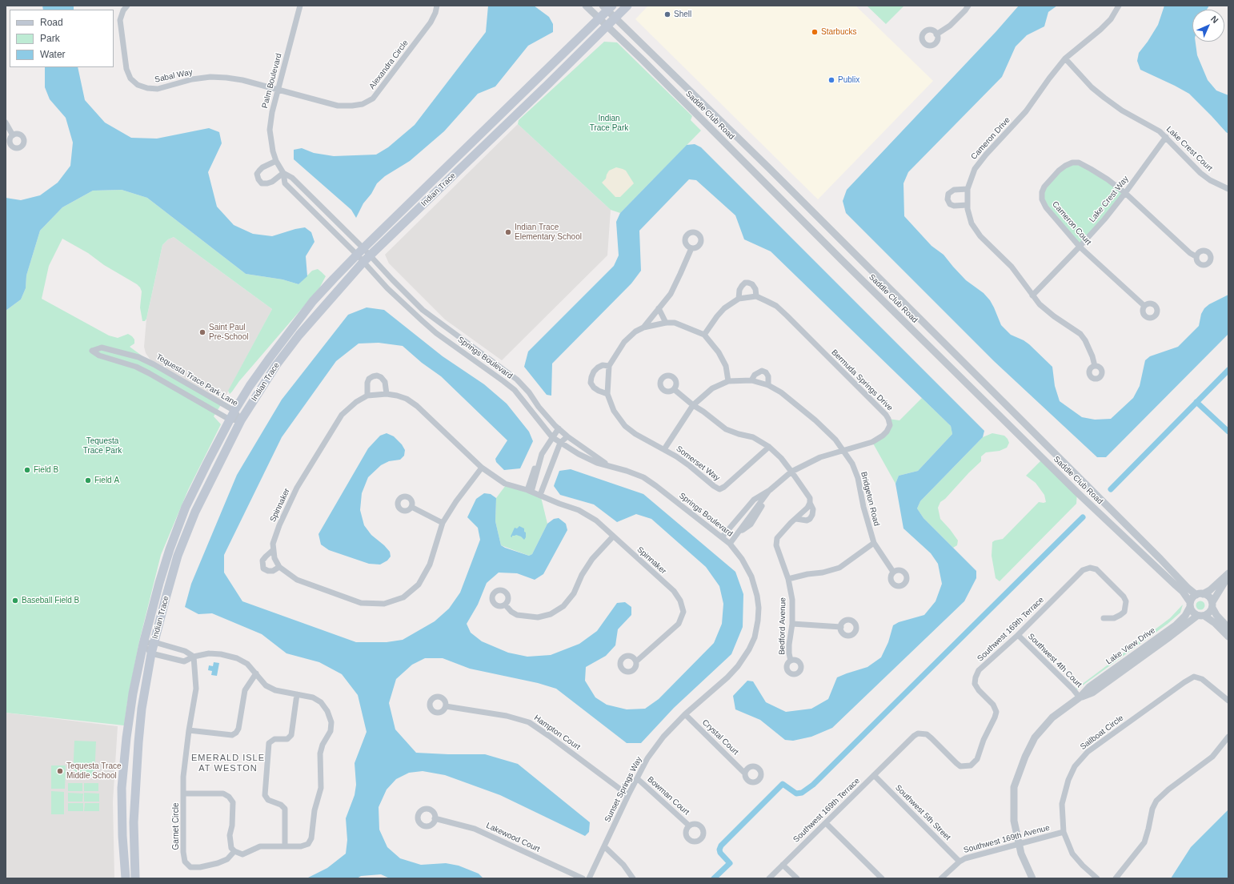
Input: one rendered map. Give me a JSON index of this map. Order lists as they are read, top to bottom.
{
  "streets": {
    "main road": ["Indian Trace"],
    "street": [
      "Alexandra Circle",
      "Sabal Way",
      "Palm Boulevard",
      "Saddle Club Road",
      "Cameron Drive",
      "Lake Crest Court",
      "Lake Crest Way",
      "Cameron Court",
      "Springs Boulevard",
      "Tequesta Trace Park Lane",
      "Bermuda Springs Drive",
      "Somerset Way",
      "Bridgeton Road",
      "Spinnaker",
      "Bedford Avenue",
      "Southwest 169th Terrace",
      "Lake View Drive",
      "Southwest 4th Court",
      "Hampton Court",
      "Sailboat Circle",
      "Crystal Court",
      "Sunset Springs Way",
      "Bowman Court",
      "Southwest 5th Street",
      "Garnet Circle",
      "Lakewood Court",
      "Southwest 169th Avenue"
    ]
  },
  "crossings": [
    ["Alexandra Circle", "Sabal Way"],
    ["Alexandra Circle", "Palm Boulevard"],
    ["Sabal Way", "Palm Boulevard"],
    ["Palm Boulevard", "Indian Trace"],
    ["Palm Boulevard", "Springs Boulevard"],
    ["Saddle Club Road", "Indian Trace"],
    ["Saddle Club Road", "Lake View Drive"],
    ["Cameron Drive", "Lake Crest Court"],
    ["Cameron Drive", "Lake Crest Way"],
    ["Lake Crest Court", "Lake Crest Way"],
    ["Indian Trace", "Springs Boulevard"],
    ["Indian Trace", "Tequesta Trace Park Lane"],
    ["Lake Crest Way", "Cameron Court"],
    ["Springs Boulevard", "Bermuda Springs Drive"],
    ["Springs Boulevard", "Sunset Springs Way"],
    ["Bermuda Springs Drive", "Bridgeton Road"],
    ["Somerset Way", "Bridgeton Road"],
    ["Southwest 169th Terrace", "Southwest 4th Court"],
    ["Southwest 169th Terrace", "Southwest 5th Street"],
    ["Lake View Drive", "Southwest 4th Court"],
    ["Lake View Drive", "Southwest 169th Avenue"],
    ["Hampton Court", "Sunset Springs Way"],
    ["Sailboat Circle", "Southwest 169th Avenue"],
    ["Crystal Court", "Sunset Springs Way"],
    ["Sunset Springs Way", "Bowman Court"],
    ["Southwest 5th Street", "Southwest 169th Avenue"]
  ],
  "districts": ["EMERALD ISLE AT WESTON"],
  "parks": ["Indian Trace Park", "Tequesta Trace Park"],
  "places": [
    "Shell",
    "Starbucks",
    "Publix",
    "Indian Trace Elementary School",
    "Saint Paul Pre-School",
    "Field B",
    "Field A",
    "Baseball Field B",
    "Tequesta Trace Middle School"
  ],
  "legend": ["Road", "Park", "Water"],
  "north": "top right"
}
